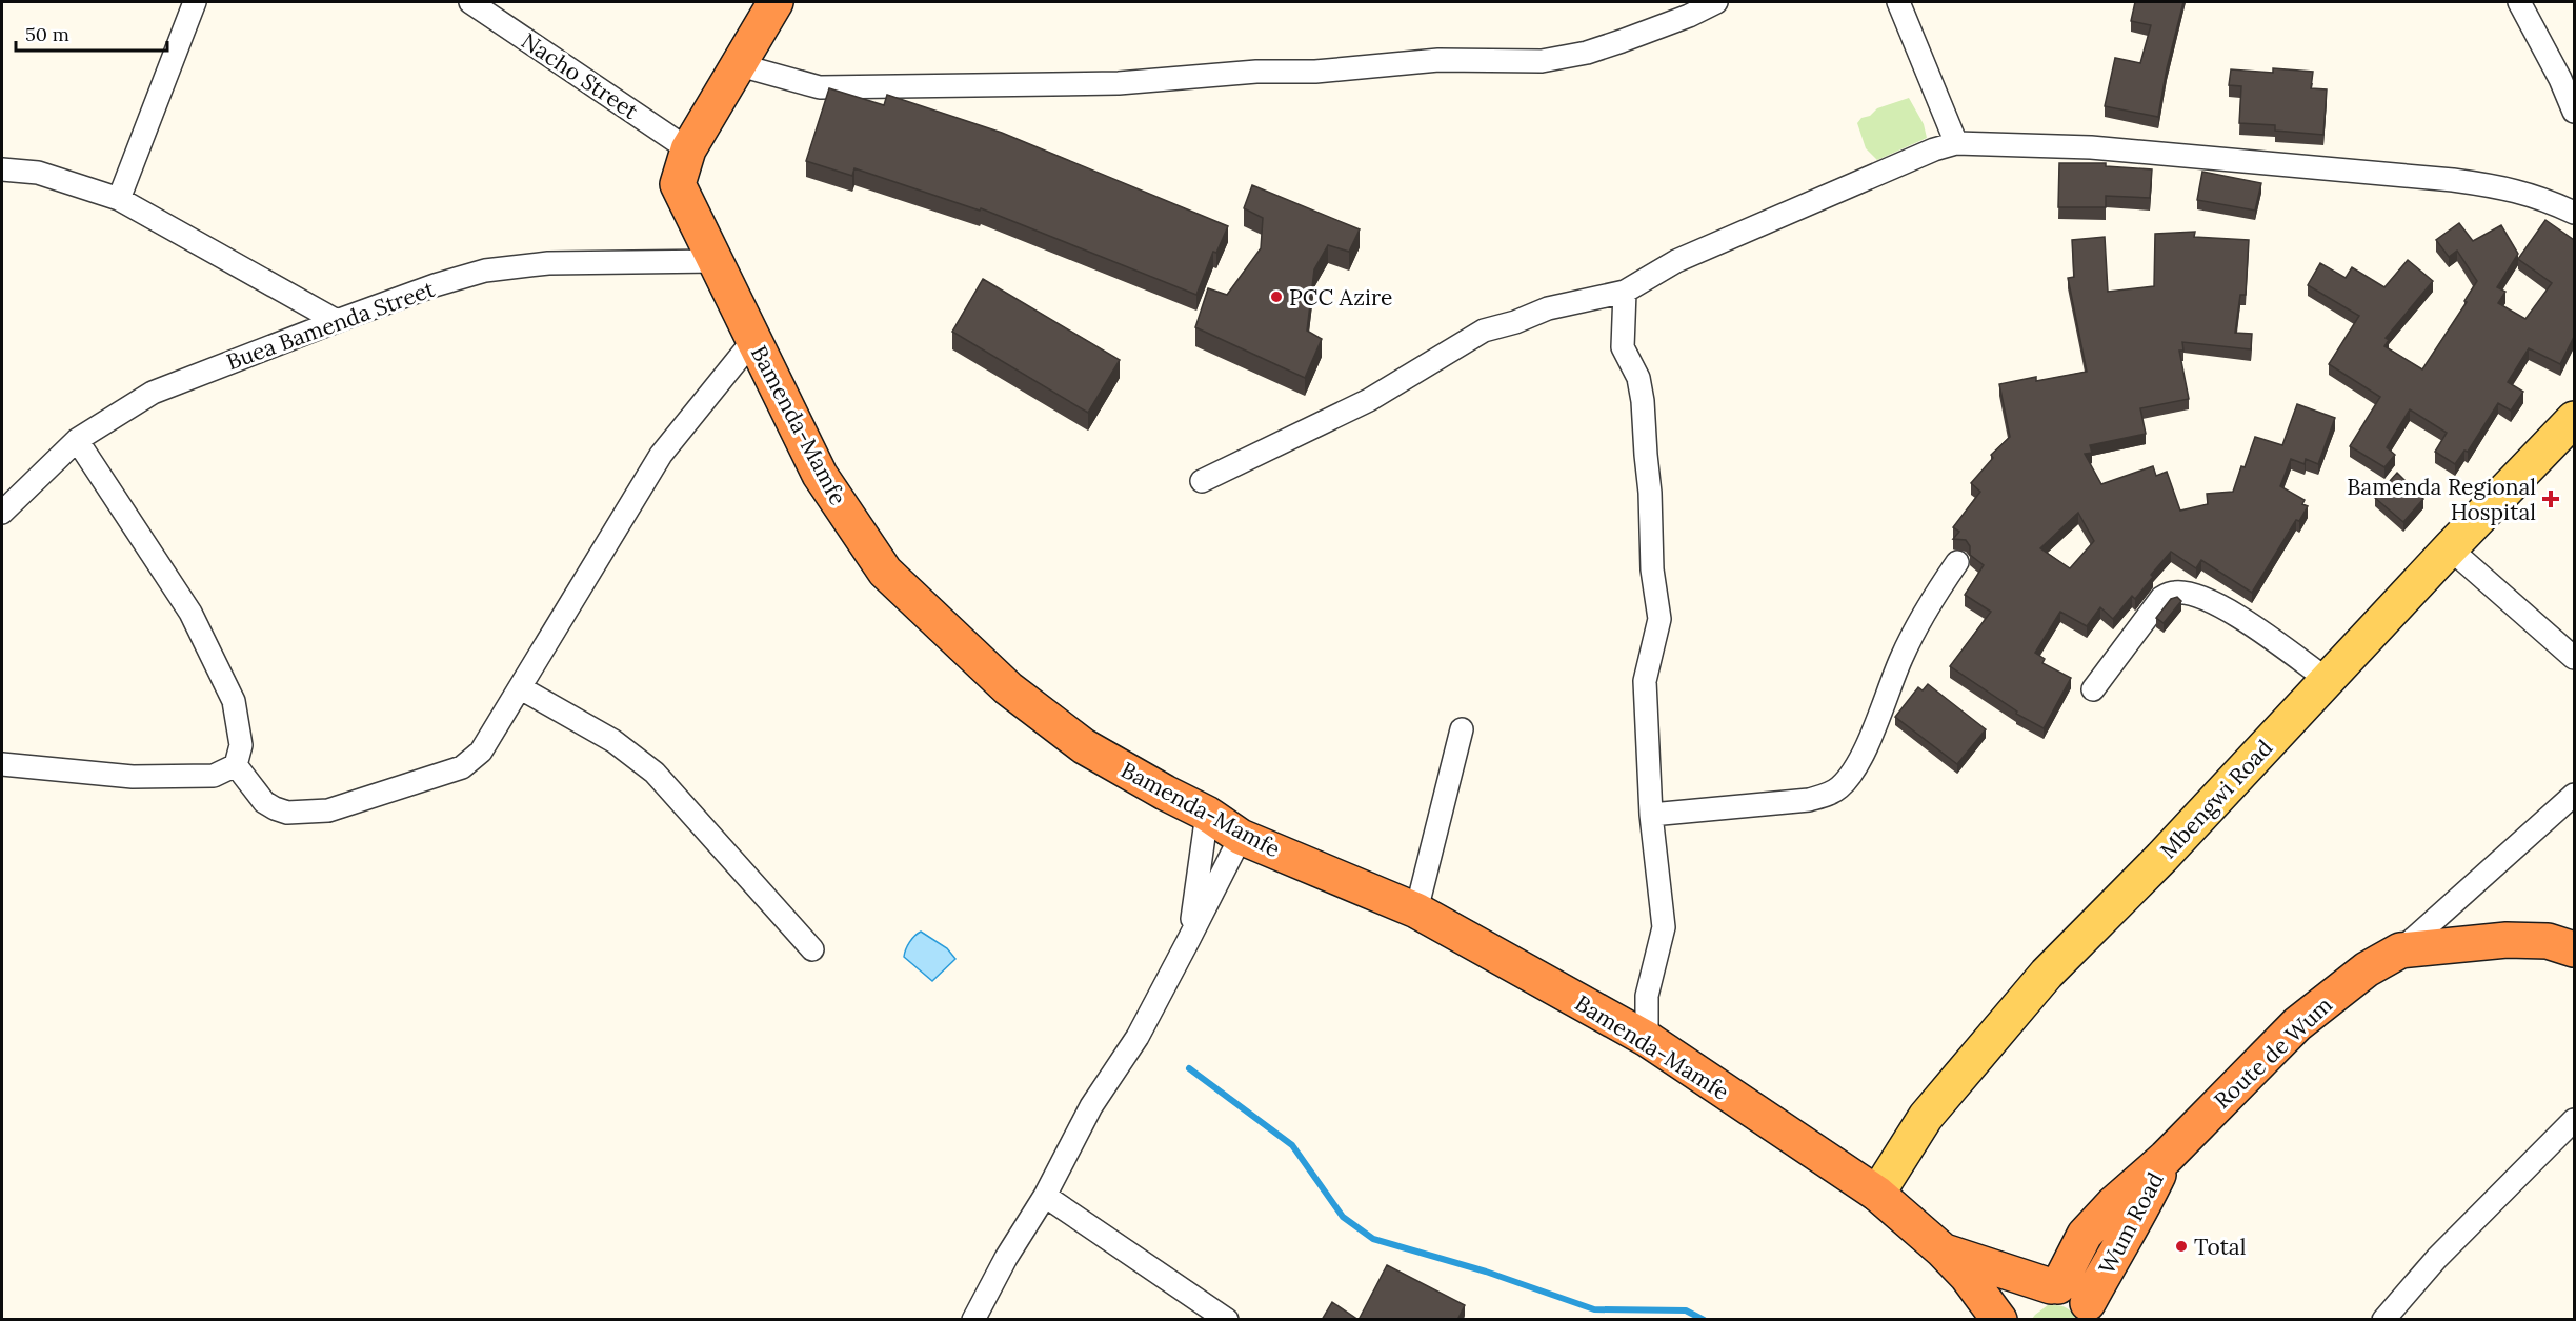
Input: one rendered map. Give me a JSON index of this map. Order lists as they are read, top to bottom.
{
  "streets": {
    "highway": ["Bamenda-Mamfe", "Route de Wum", "Wum Road"],
    "main road": ["Mbengwi Road"],
    "street": ["Nacho Street", "Buea Bamenda Street"]
  },
  "crossings": [
    ["Nacho Street", "Bamenda-Mamfe"],
    ["Buea Bamenda Street", "Bamenda-Mamfe"],
    ["Bamenda-Mamfe", "Mbengwi Road"],
    ["Bamenda-Mamfe", "Wum Road"],
    ["Route de Wum", "Wum Road"]
  ],
  "places": {
    "other": ["PCC Azire", "Total"],
    "health": ["Bamenda Regional Hospital"]
  },
  "scale_bar": "50 m"
}
